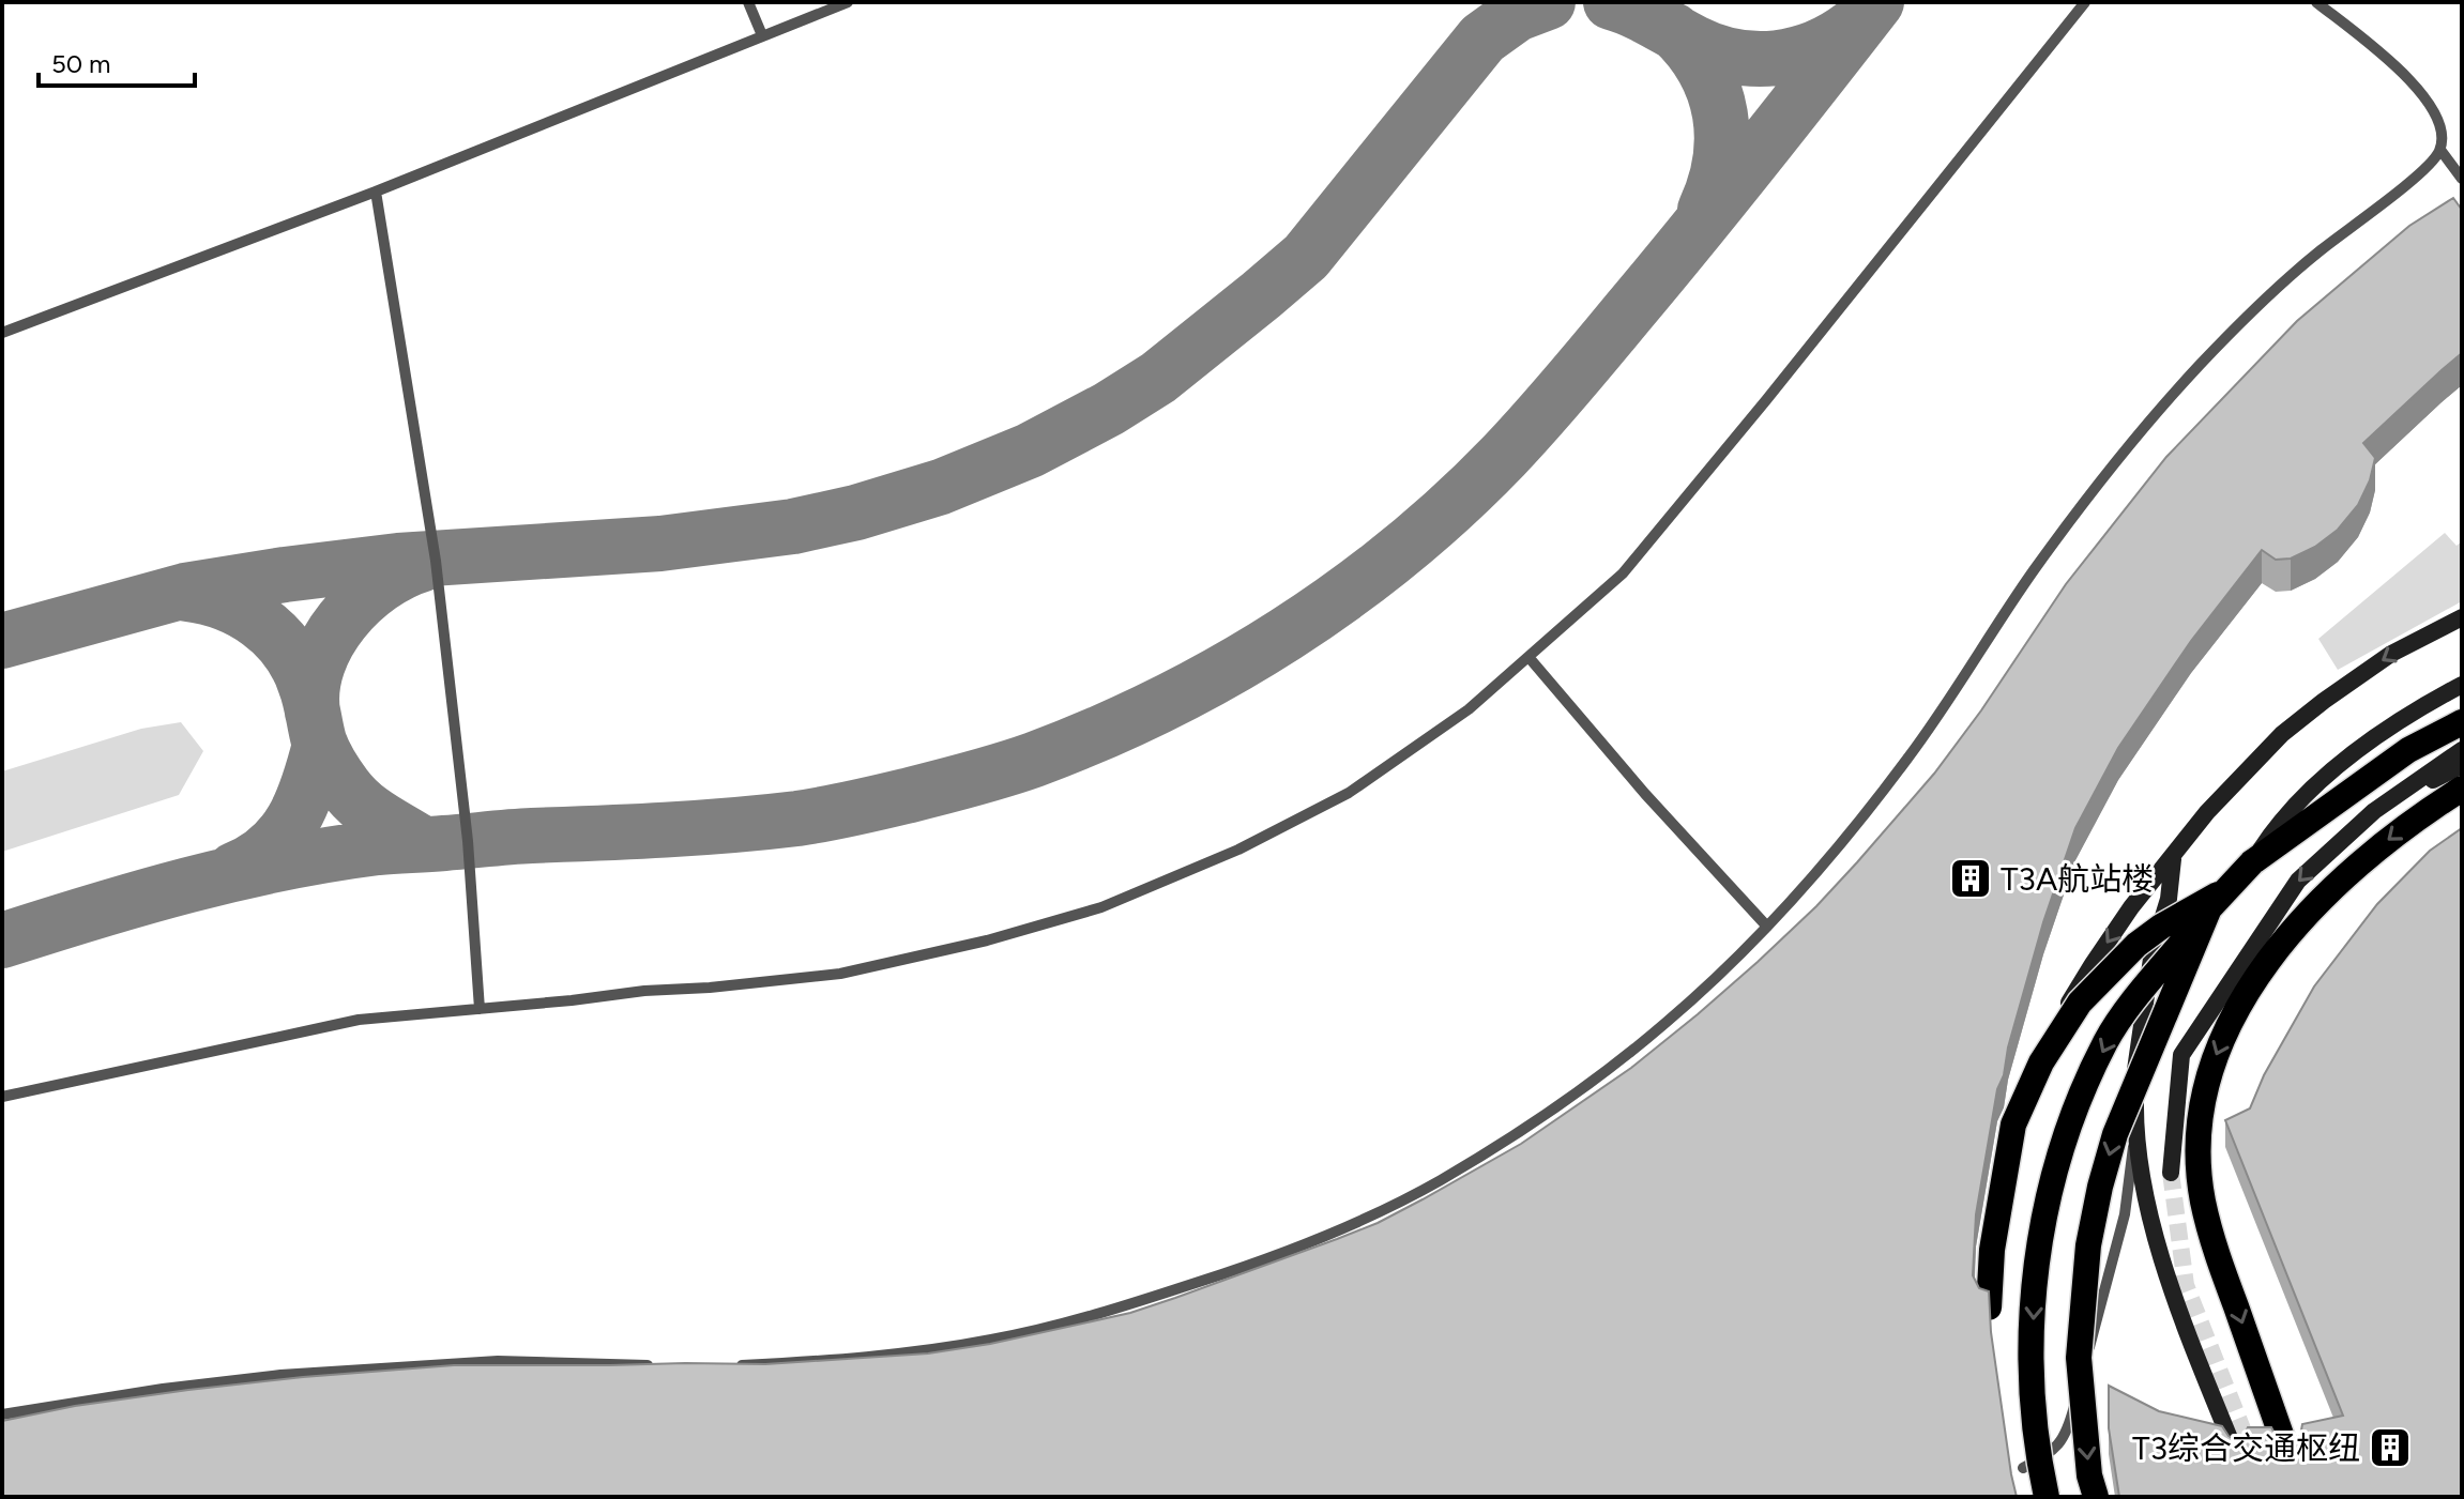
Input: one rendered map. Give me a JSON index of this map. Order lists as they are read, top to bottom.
{
  "places": {
    "building": ["T3A航站楼", "T3综合交通枢纽"]
  },
  "scale_bar": "50 m"
}
